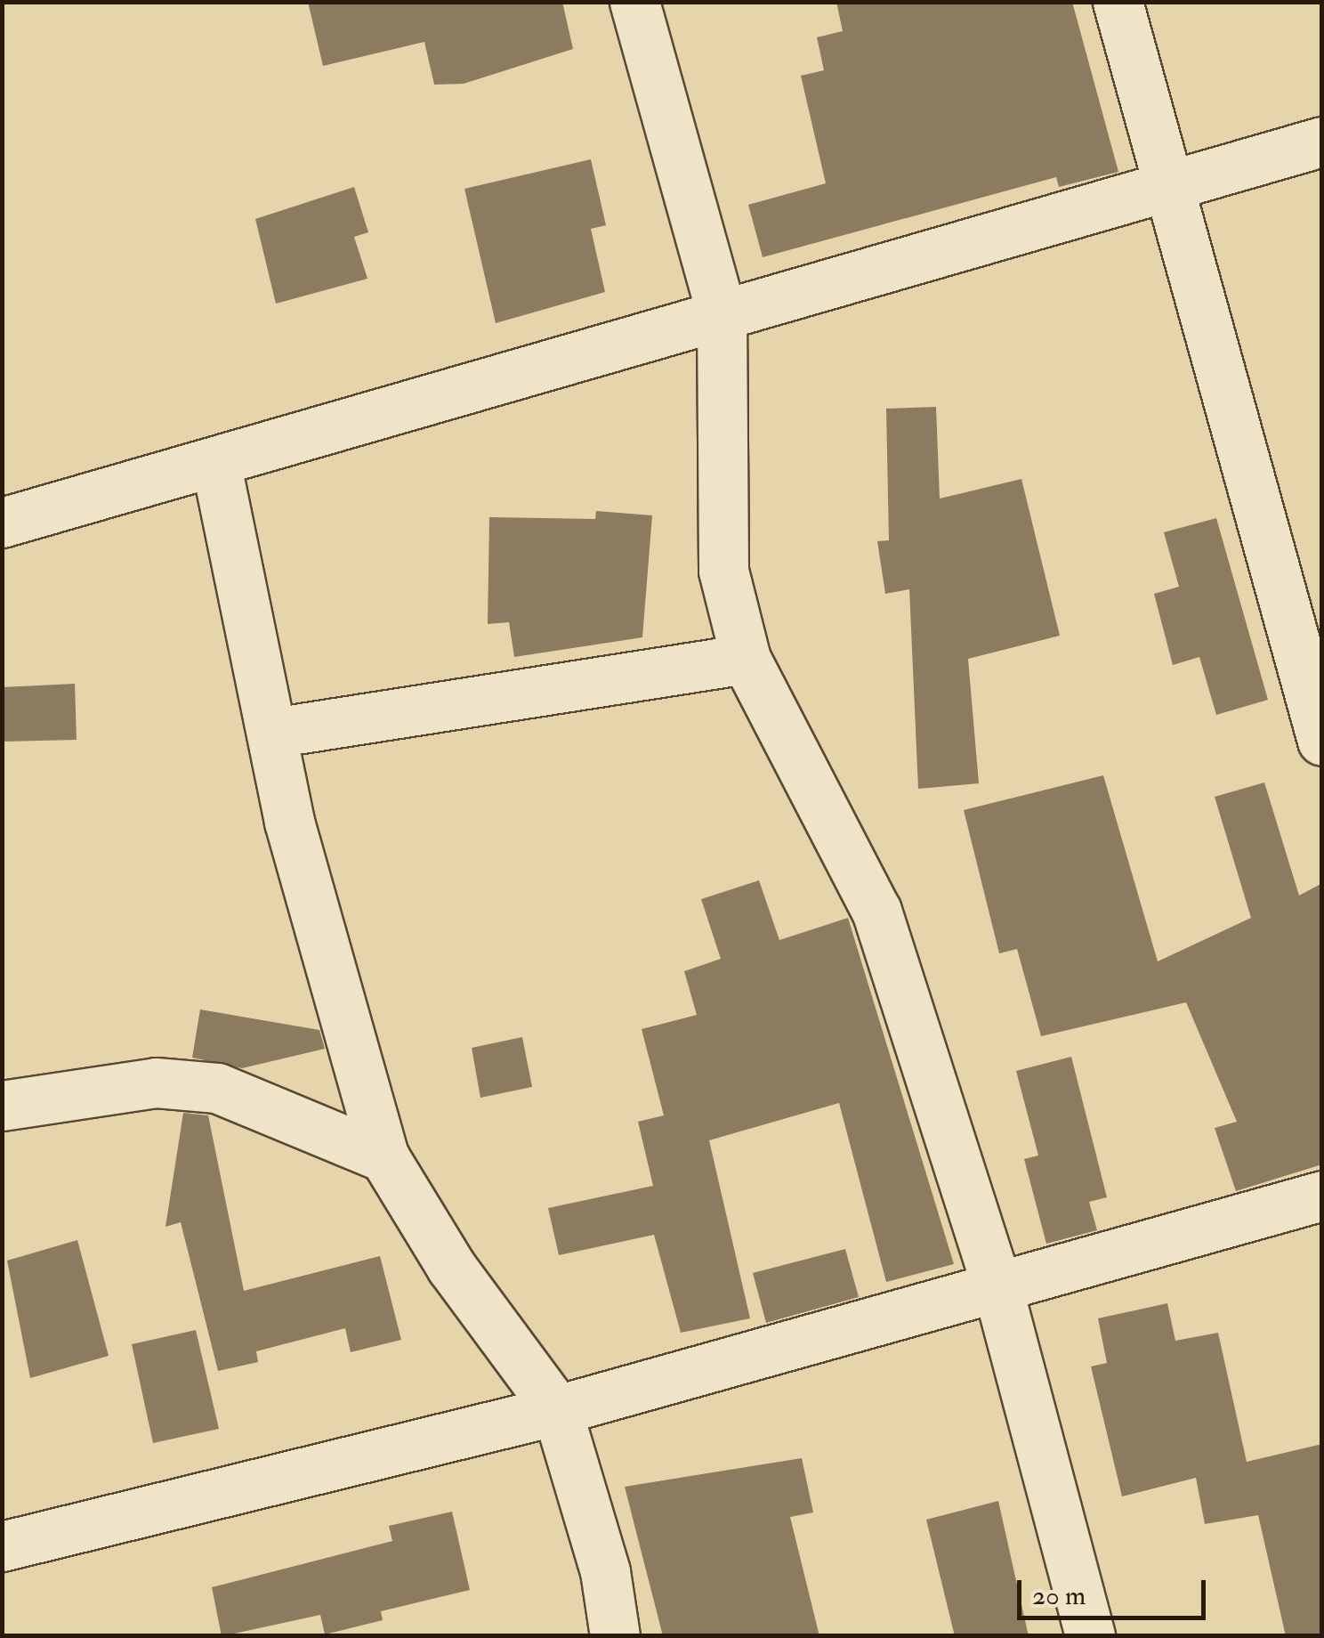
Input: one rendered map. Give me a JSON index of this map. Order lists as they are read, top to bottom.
{
  "scale_bar": "20 m"
}
